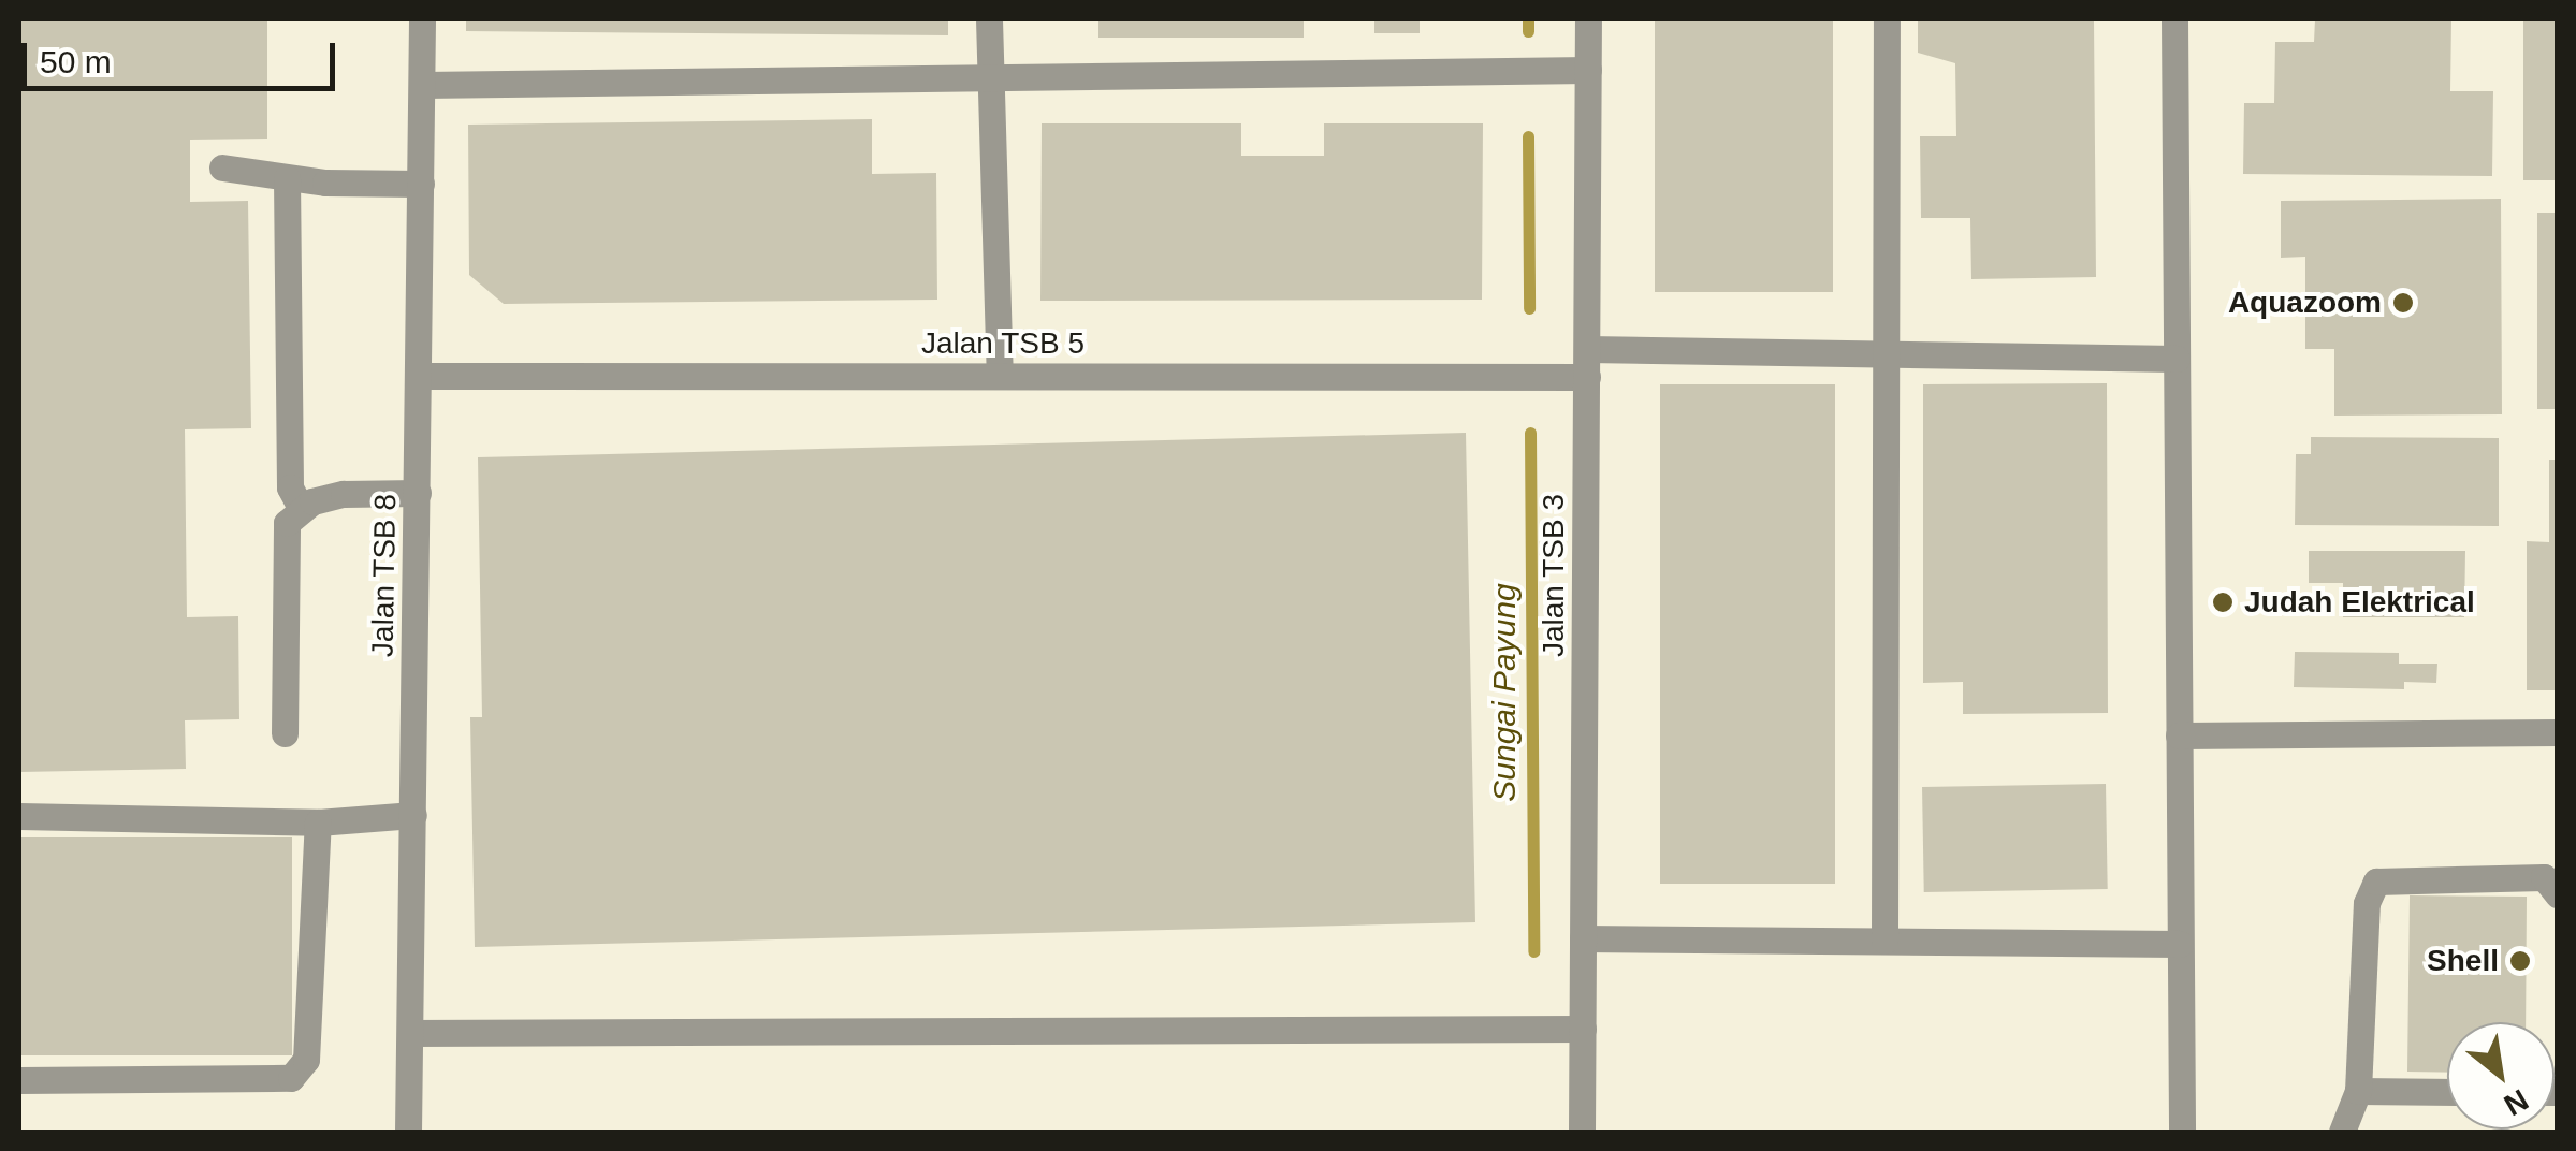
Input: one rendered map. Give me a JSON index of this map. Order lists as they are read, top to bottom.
{
  "streets": {
    "street": ["Jalan TSB 5", "Jalan TSB 8", "Jalan TSB 3"]
  },
  "crossings": [
    ["Jalan TSB 5", "Jalan TSB 8"],
    ["Jalan TSB 5", "Jalan TSB 3"]
  ],
  "water": ["Sungai Payung"],
  "places": ["Aquazoom", "Judah Elektrical", "Shell"],
  "scale_bar": "50 m",
  "north": "bottom right"
}
